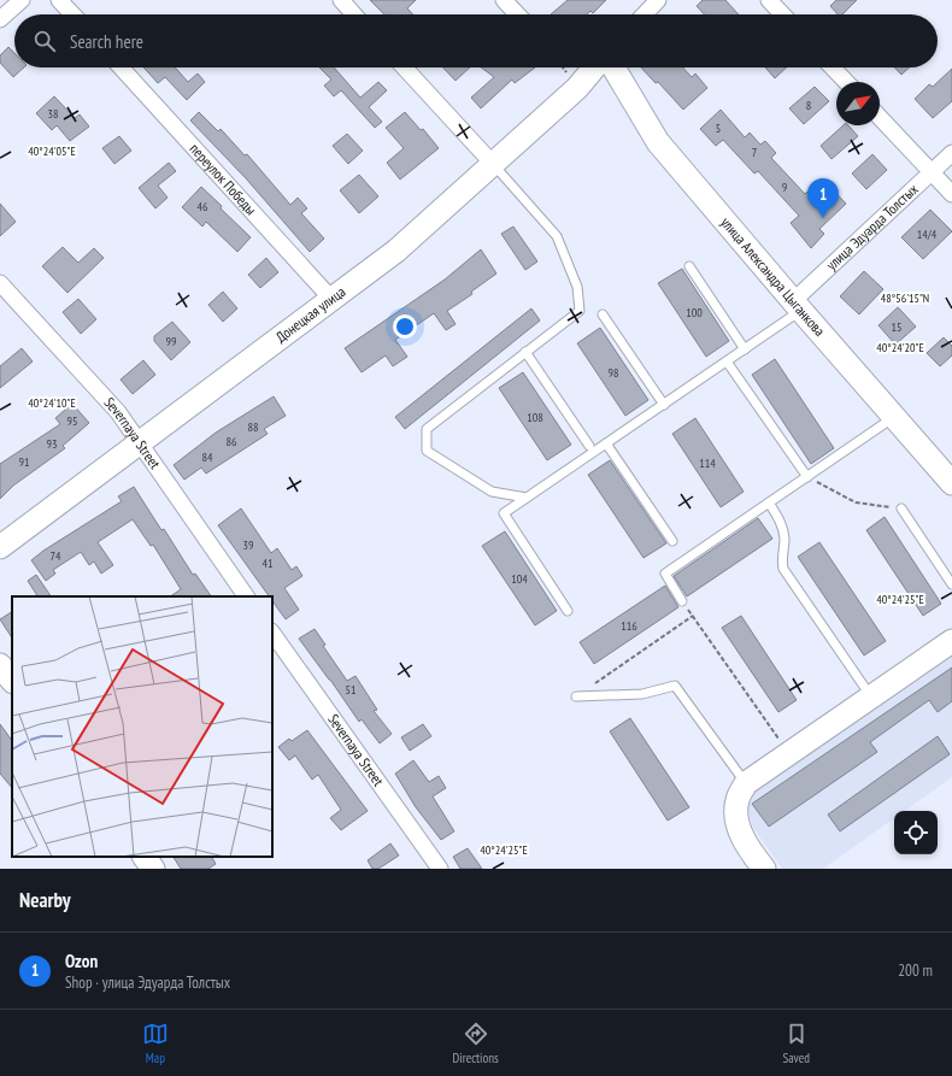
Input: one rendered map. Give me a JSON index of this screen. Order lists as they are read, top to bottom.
{
  "streets": {
    "street": [
      "переулок Победы",
      "улица Эдуарда Толстых",
      "улица Александра Цыганкова",
      "Донецкая улица",
      "Severnaya Street"
    ]
  },
  "crossings": [
    ["переулок Победы", "Донецкая улица"],
    ["улица Эдуарда Толстых", "улица Александра Цыганкова"],
    ["Донецкая улица", "Severnaya Street"]
  ],
  "house_numbers": [
    "8",
    "38",
    "5",
    "7",
    "9",
    "46",
    "14/4",
    "100",
    "15",
    "99",
    "98",
    "108",
    "95",
    "88",
    "86",
    "93",
    "84",
    "91",
    "114",
    "39",
    "74",
    "41",
    "104",
    "116",
    "51"
  ],
  "north": "top right",
  "page": {
    "search": "Search here",
    "pins": "1",
    "heading": "Nearby",
    "list": [
      {
        "mark": "1",
        "name": "Ozon",
        "note": "Shop · улица Эдуарда Толстых",
        "value": "200 m"
      }
    ],
    "nav": ["Map", "Directions", "Saved"]
  },
  "coordinates": [
    "40°24'05\"E",
    "48°56'15\"N",
    "40°24'20\"E",
    "40°24'10\"E",
    "40°24'25\"E"
  ]
}
